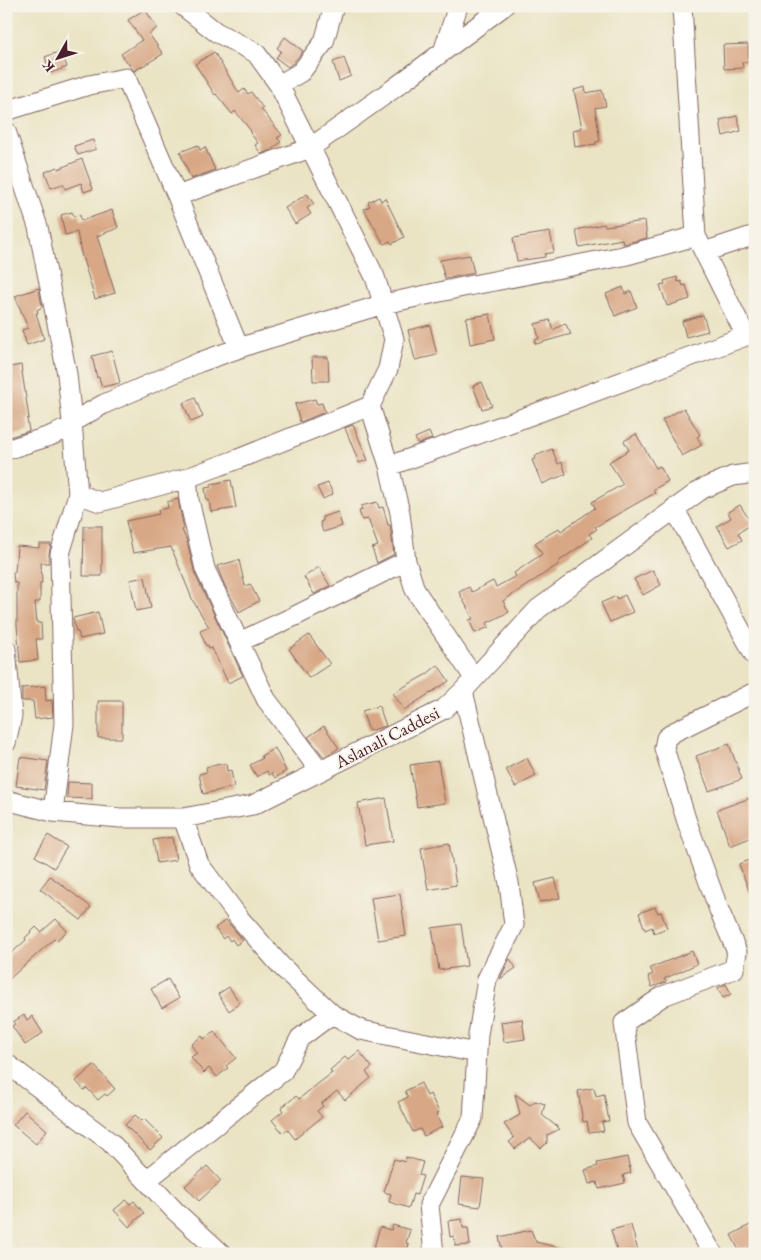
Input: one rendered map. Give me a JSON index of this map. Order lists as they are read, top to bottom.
{
  "streets": {
    "street": ["Aslanali Caddesi"]
  },
  "north": "bottom left"
}
